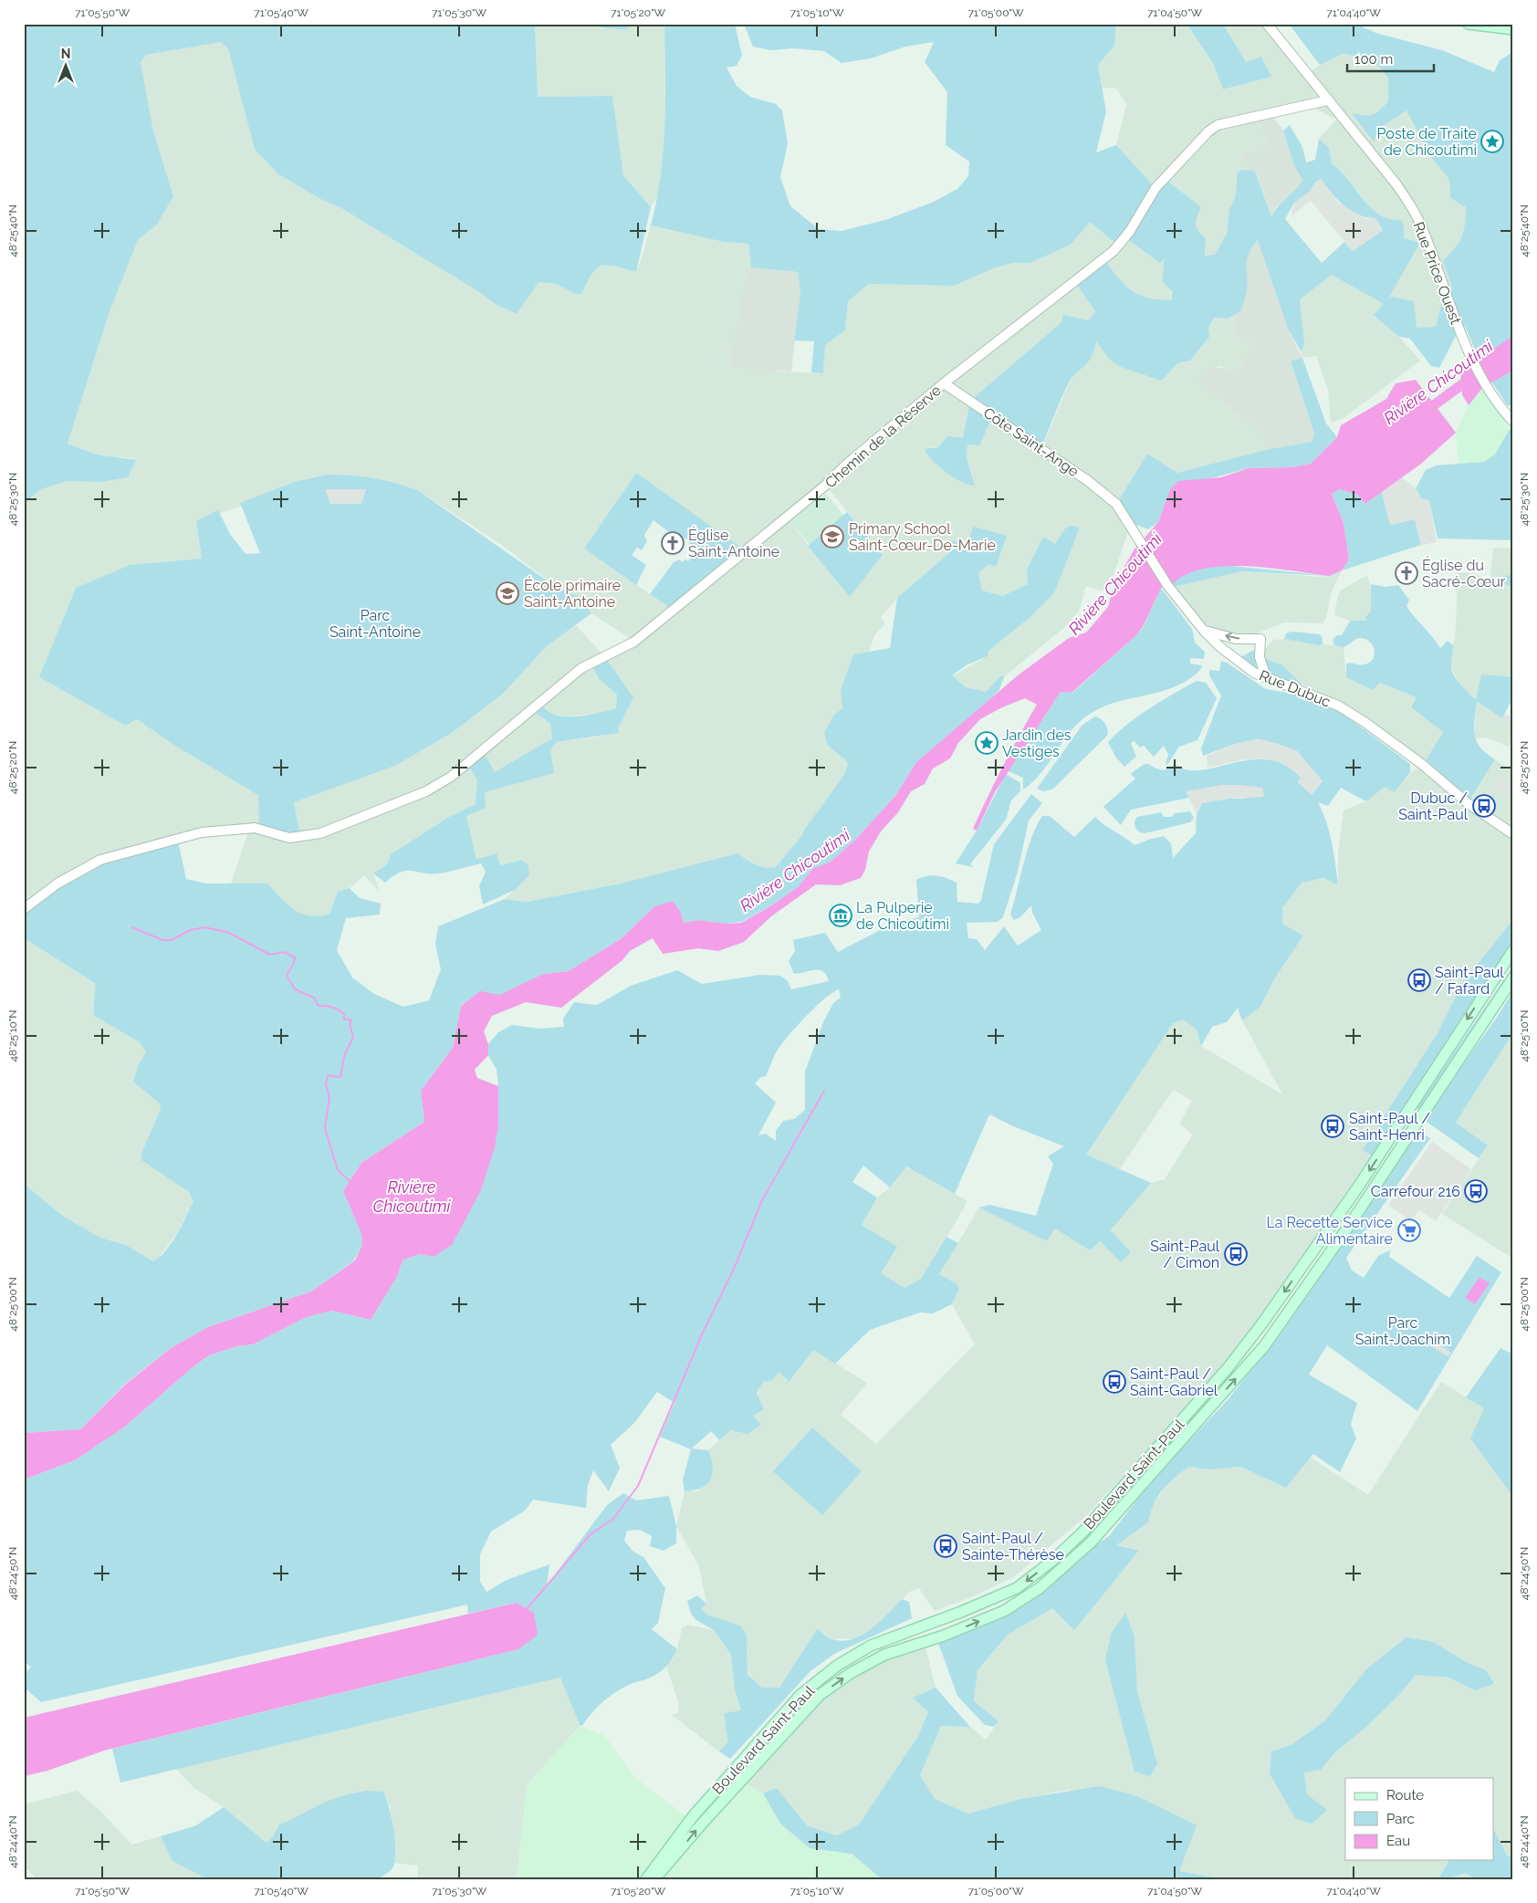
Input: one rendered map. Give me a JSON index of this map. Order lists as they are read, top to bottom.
{
  "streets": {
    "main road": ["Boulevard Saint-Paul"],
    "street": [
      "Rue Price Ouest",
      "Chemin de la Réserve",
      "Côte Saint-Ange",
      "Rue Dubuc"
    ]
  },
  "crossings": [
    ["Rue Price Ouest", "Chemin de la Réserve"],
    ["Chemin de la Réserve", "Côte Saint-Ange"],
    ["Côte Saint-Ange", "Rue Dubuc"]
  ],
  "water": ["Rivière Chicoutimi"],
  "parks": ["Parc Saint-Antoine", "Parc Saint-Joachim"],
  "places": {
    "place": ["Poste de Traite de Chicoutimi", "Jardin des Vestiges"],
    "school or university": ["Primary School Saint-Cœur-De-Marie", "École primaire Saint-Antoine"],
    "church": ["Église Saint-Antoine", "Église du Sacré-Cœur"],
    "bus stop": [
      "Dubuc / Saint-Paul",
      "Saint-Paul / Fafard",
      "Saint-Paul / Saint-Henri",
      "Carrefour 216",
      "Saint-Paul / Cimon",
      "Saint-Paul / Saint-Gabriel",
      "Saint-Paul / Sainte-Thérèse"
    ],
    "museum": ["La Pulperie de Chicoutimi"],
    "supermarket": ["La Recette Service Alimentaire"]
  },
  "legend": ["Route", "Parc", "Eau"],
  "scale_bar": "100 m",
  "north": "top",
  "coordinates": [
    "71°05'50\"W",
    "71°05'40\"W",
    "71°05'30\"W",
    "71°05'20\"W",
    "71°05'10\"W",
    "71°05'00\"W",
    "71°04'50\"W",
    "71°04'40\"W",
    "48°25'40\"N",
    "48°25'30\"N",
    "48°25'20\"N",
    "48°25'10\"N",
    "48°25'00\"N",
    "48°24'50\"N",
    "48°24'40\"N"
  ]
}
